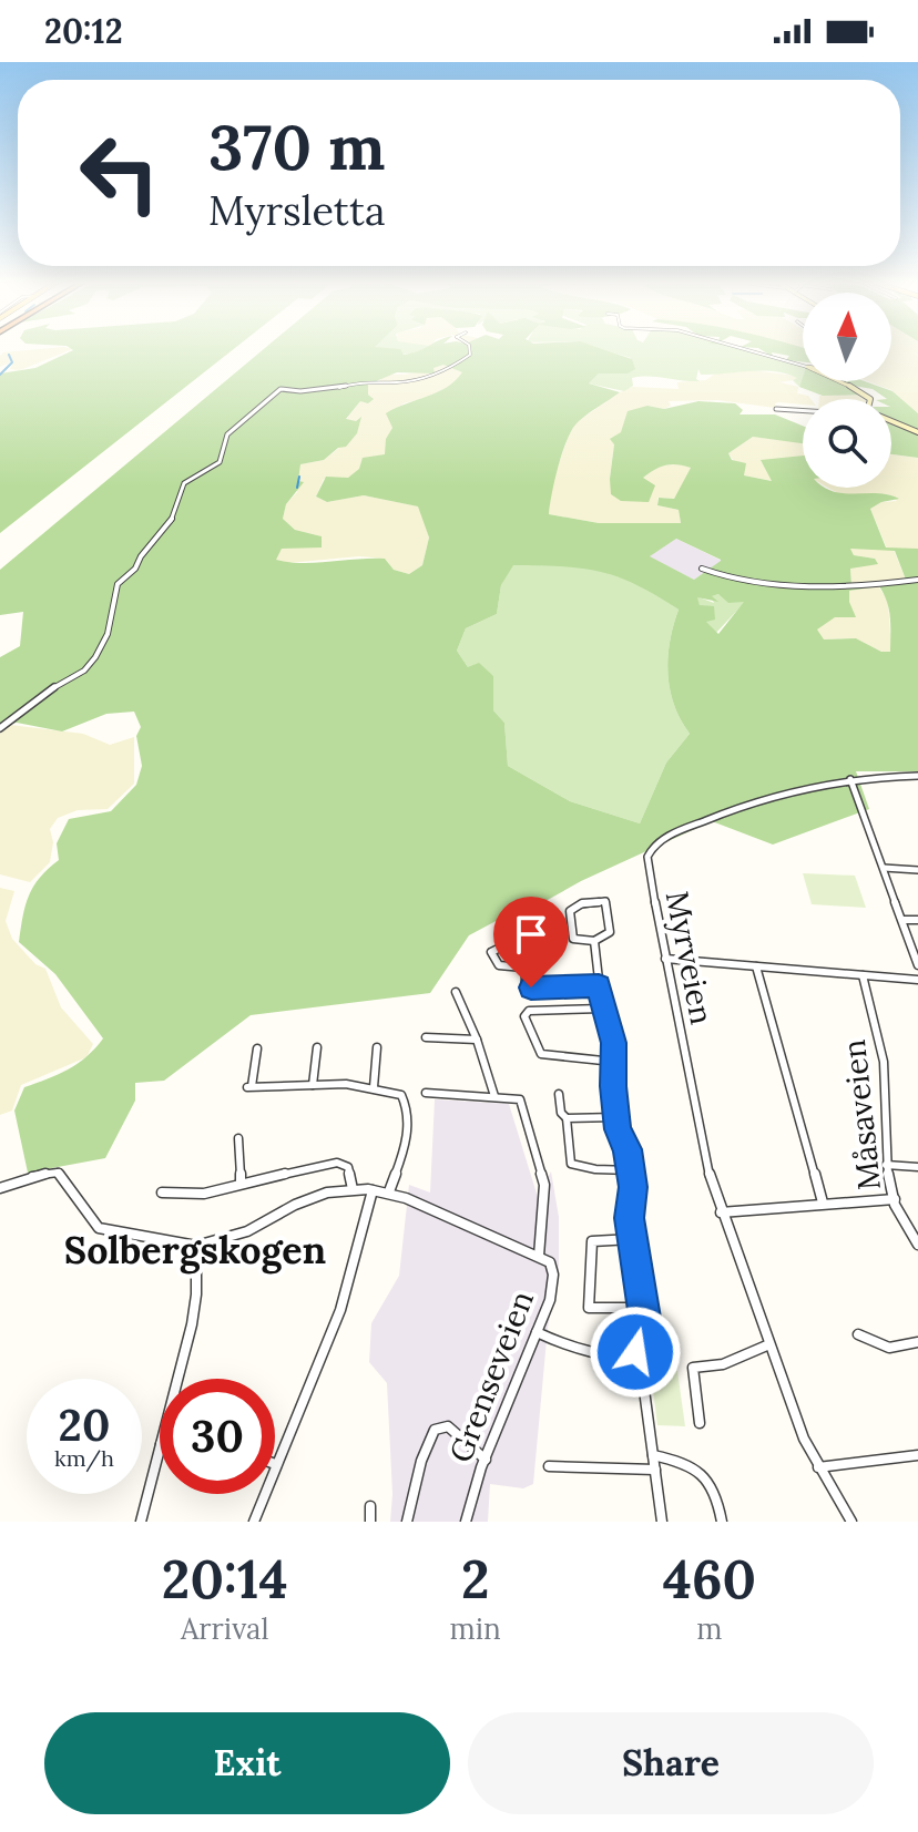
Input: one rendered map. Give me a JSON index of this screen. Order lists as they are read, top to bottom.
{
  "streets": {
    "street": ["Myrveien", "Måsaveien", "Grenseveien"]
  },
  "districts": ["Solbergskogen"],
  "north": "top",
  "page": {
    "status": "20:12",
    "turn": ["370 m", "Myrsletta"],
    "speed": "20 km/h",
    "limit": "30",
    "eta": [
      "20:14",
      "Arrival",
      "2",
      "min",
      "460",
      "m"
    ],
    "buttons": ["Exit", "Share"]
  }
}
